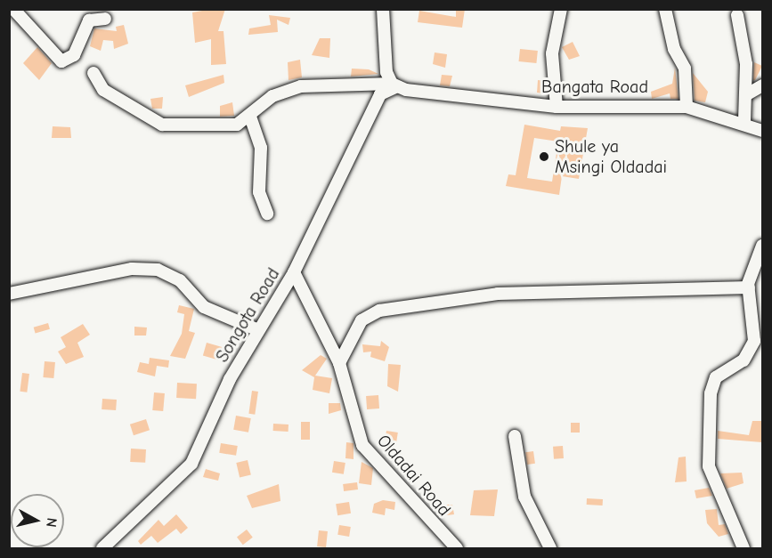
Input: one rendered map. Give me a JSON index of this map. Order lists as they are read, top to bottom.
{
  "streets": {
    "street": ["Bangata Road", "Songota Road", "Oldadai Road"]
  },
  "crossings": [
    ["Bangata Road", "Songota Road"],
    ["Songota Road", "Oldadai Road"]
  ],
  "places": ["Shule ya Msingi Oldadai"],
  "north": "right"
}
